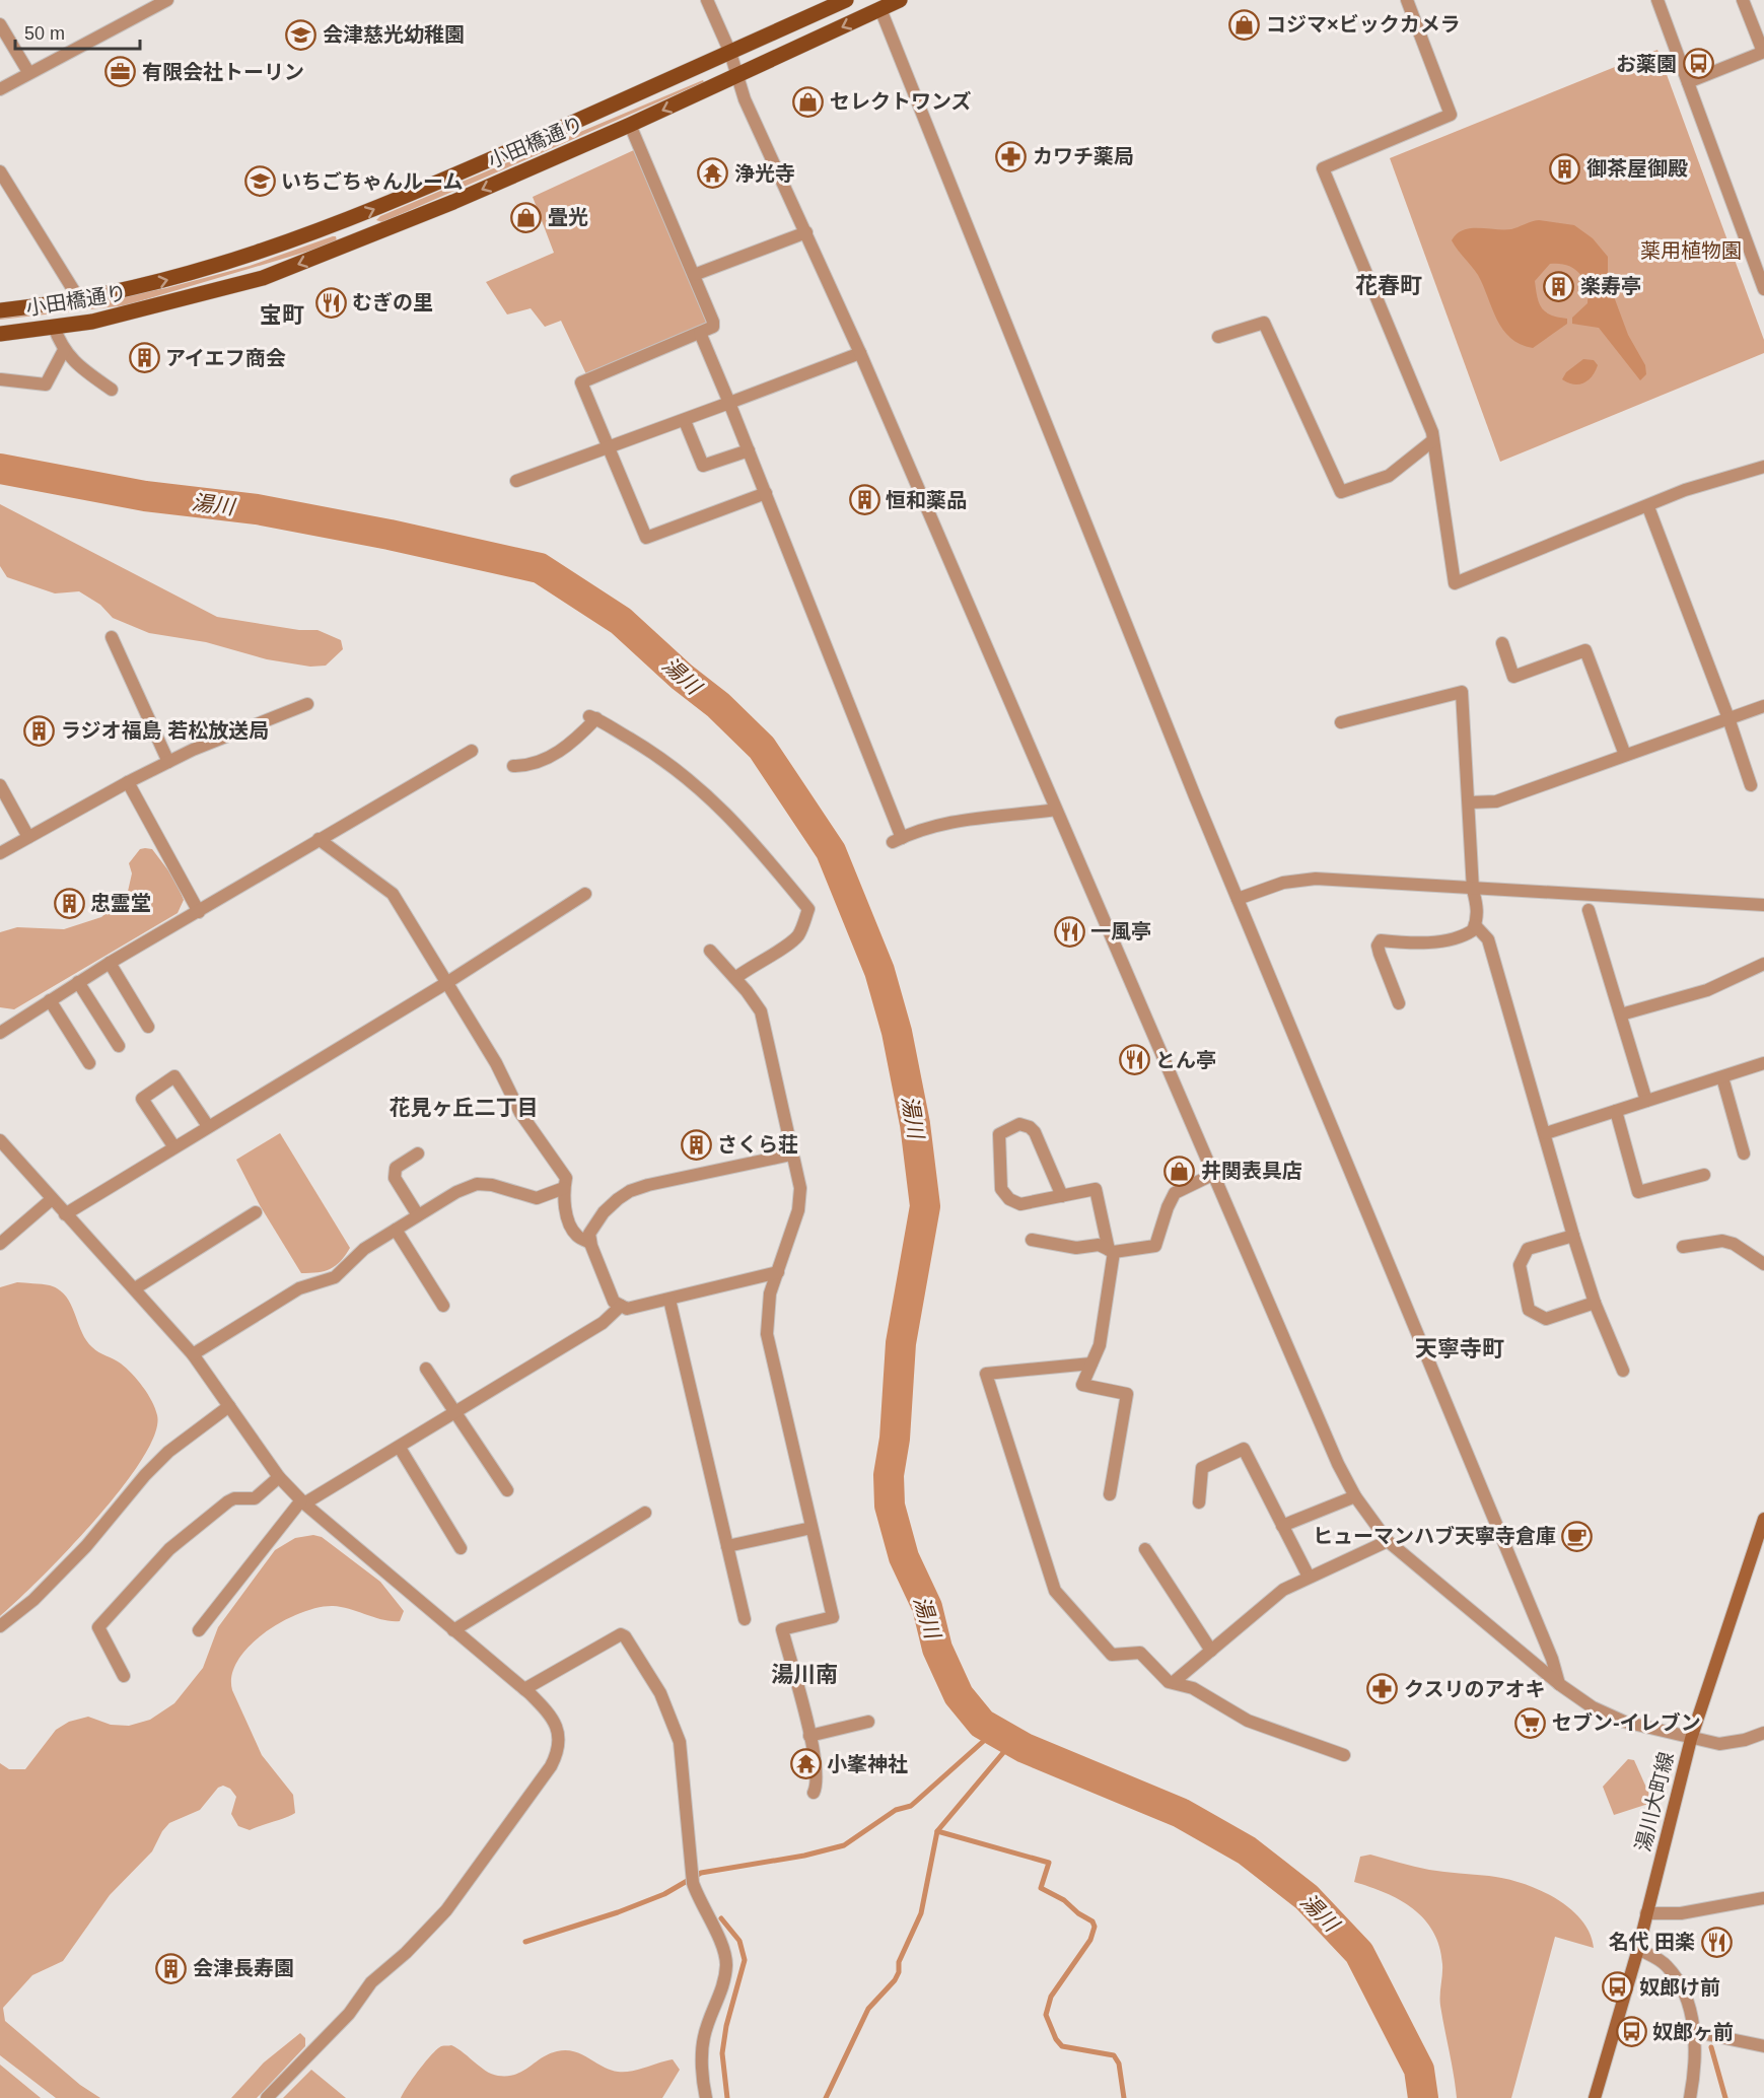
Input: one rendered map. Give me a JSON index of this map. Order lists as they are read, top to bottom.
{
  "streets": {
    "main road": ["小田橋通り", "湯川大町線"]
  },
  "districts": [
    "花春町",
    "宝町",
    "花見ヶ丘二丁目",
    "天寧寺町",
    "湯川南"
  ],
  "water": ["湯川"],
  "parks": ["薬用植物園"],
  "places": {
    "shop": [
      "コジマ×ビックカメラ",
      "セレクトワンズ",
      "畳光",
      "井関表具店"
    ],
    "school or university": ["会津慈光幼稚園", "いちごちゃんルーム"],
    "bus stop": ["お薬園", "奴郎け前", "奴郎ヶ前"],
    "office": ["有限会社トーリン"],
    "pharmacy": ["カワチ薬局", "クスリのアオキ"],
    "building": [
      "御茶屋御殿",
      "楽寿亭",
      "アイエフ商会",
      "恒和薬品",
      "ラジオ福島 若松放送局",
      "忠霊堂",
      "さくら荘",
      "会津長寿園"
    ],
    "temple": ["浄光寺", "小峯神社"],
    "restaurant": [
      "むぎの里",
      "一風亭",
      "とん亭",
      "名代 田楽"
    ],
    "cafe": ["ヒューマンハブ天寧寺倉庫"],
    "supermarket": ["セブン-イレブン"]
  },
  "scale_bar": "50 m"
}
